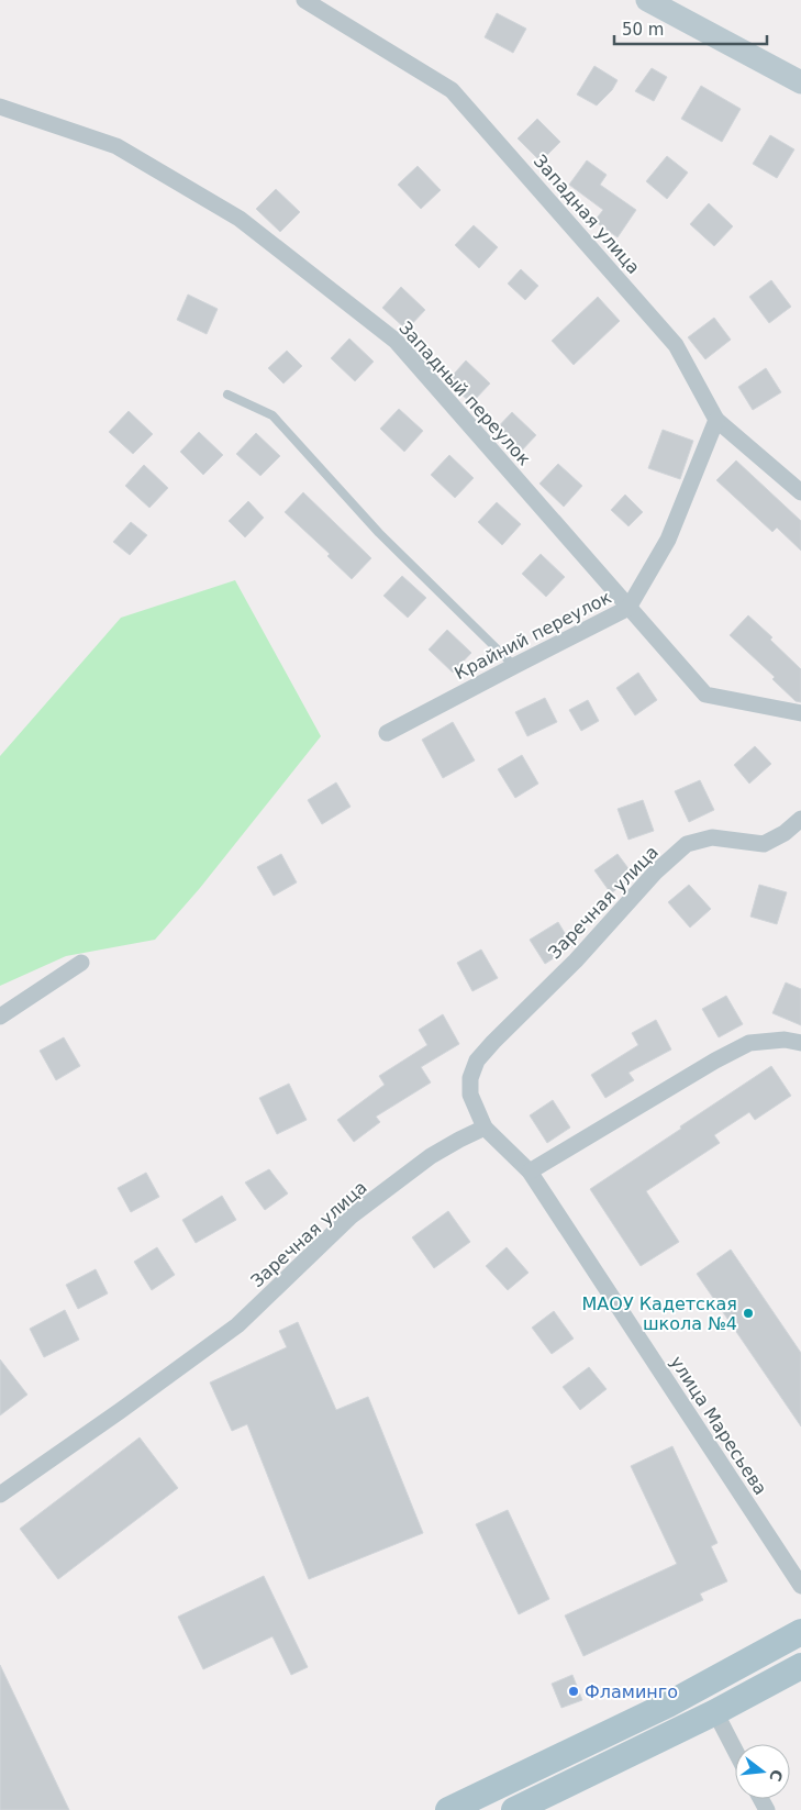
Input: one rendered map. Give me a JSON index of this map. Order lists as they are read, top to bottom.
{
  "streets": {
    "street": [
      "Западная улица",
      "Западный переулок",
      "Крайний переулок",
      "Заречная улица",
      "улица Маресьева"
    ]
  },
  "crossings": [
    ["Западная улица", "Крайний переулок"],
    ["Западный переулок", "Крайний переулок"],
    ["Заречная улица", "улица Маресьева"]
  ],
  "places": ["МАОУ Кадетская школа №4", "Фламинго"],
  "scale_bar": "50 m",
  "north": "right"
}
